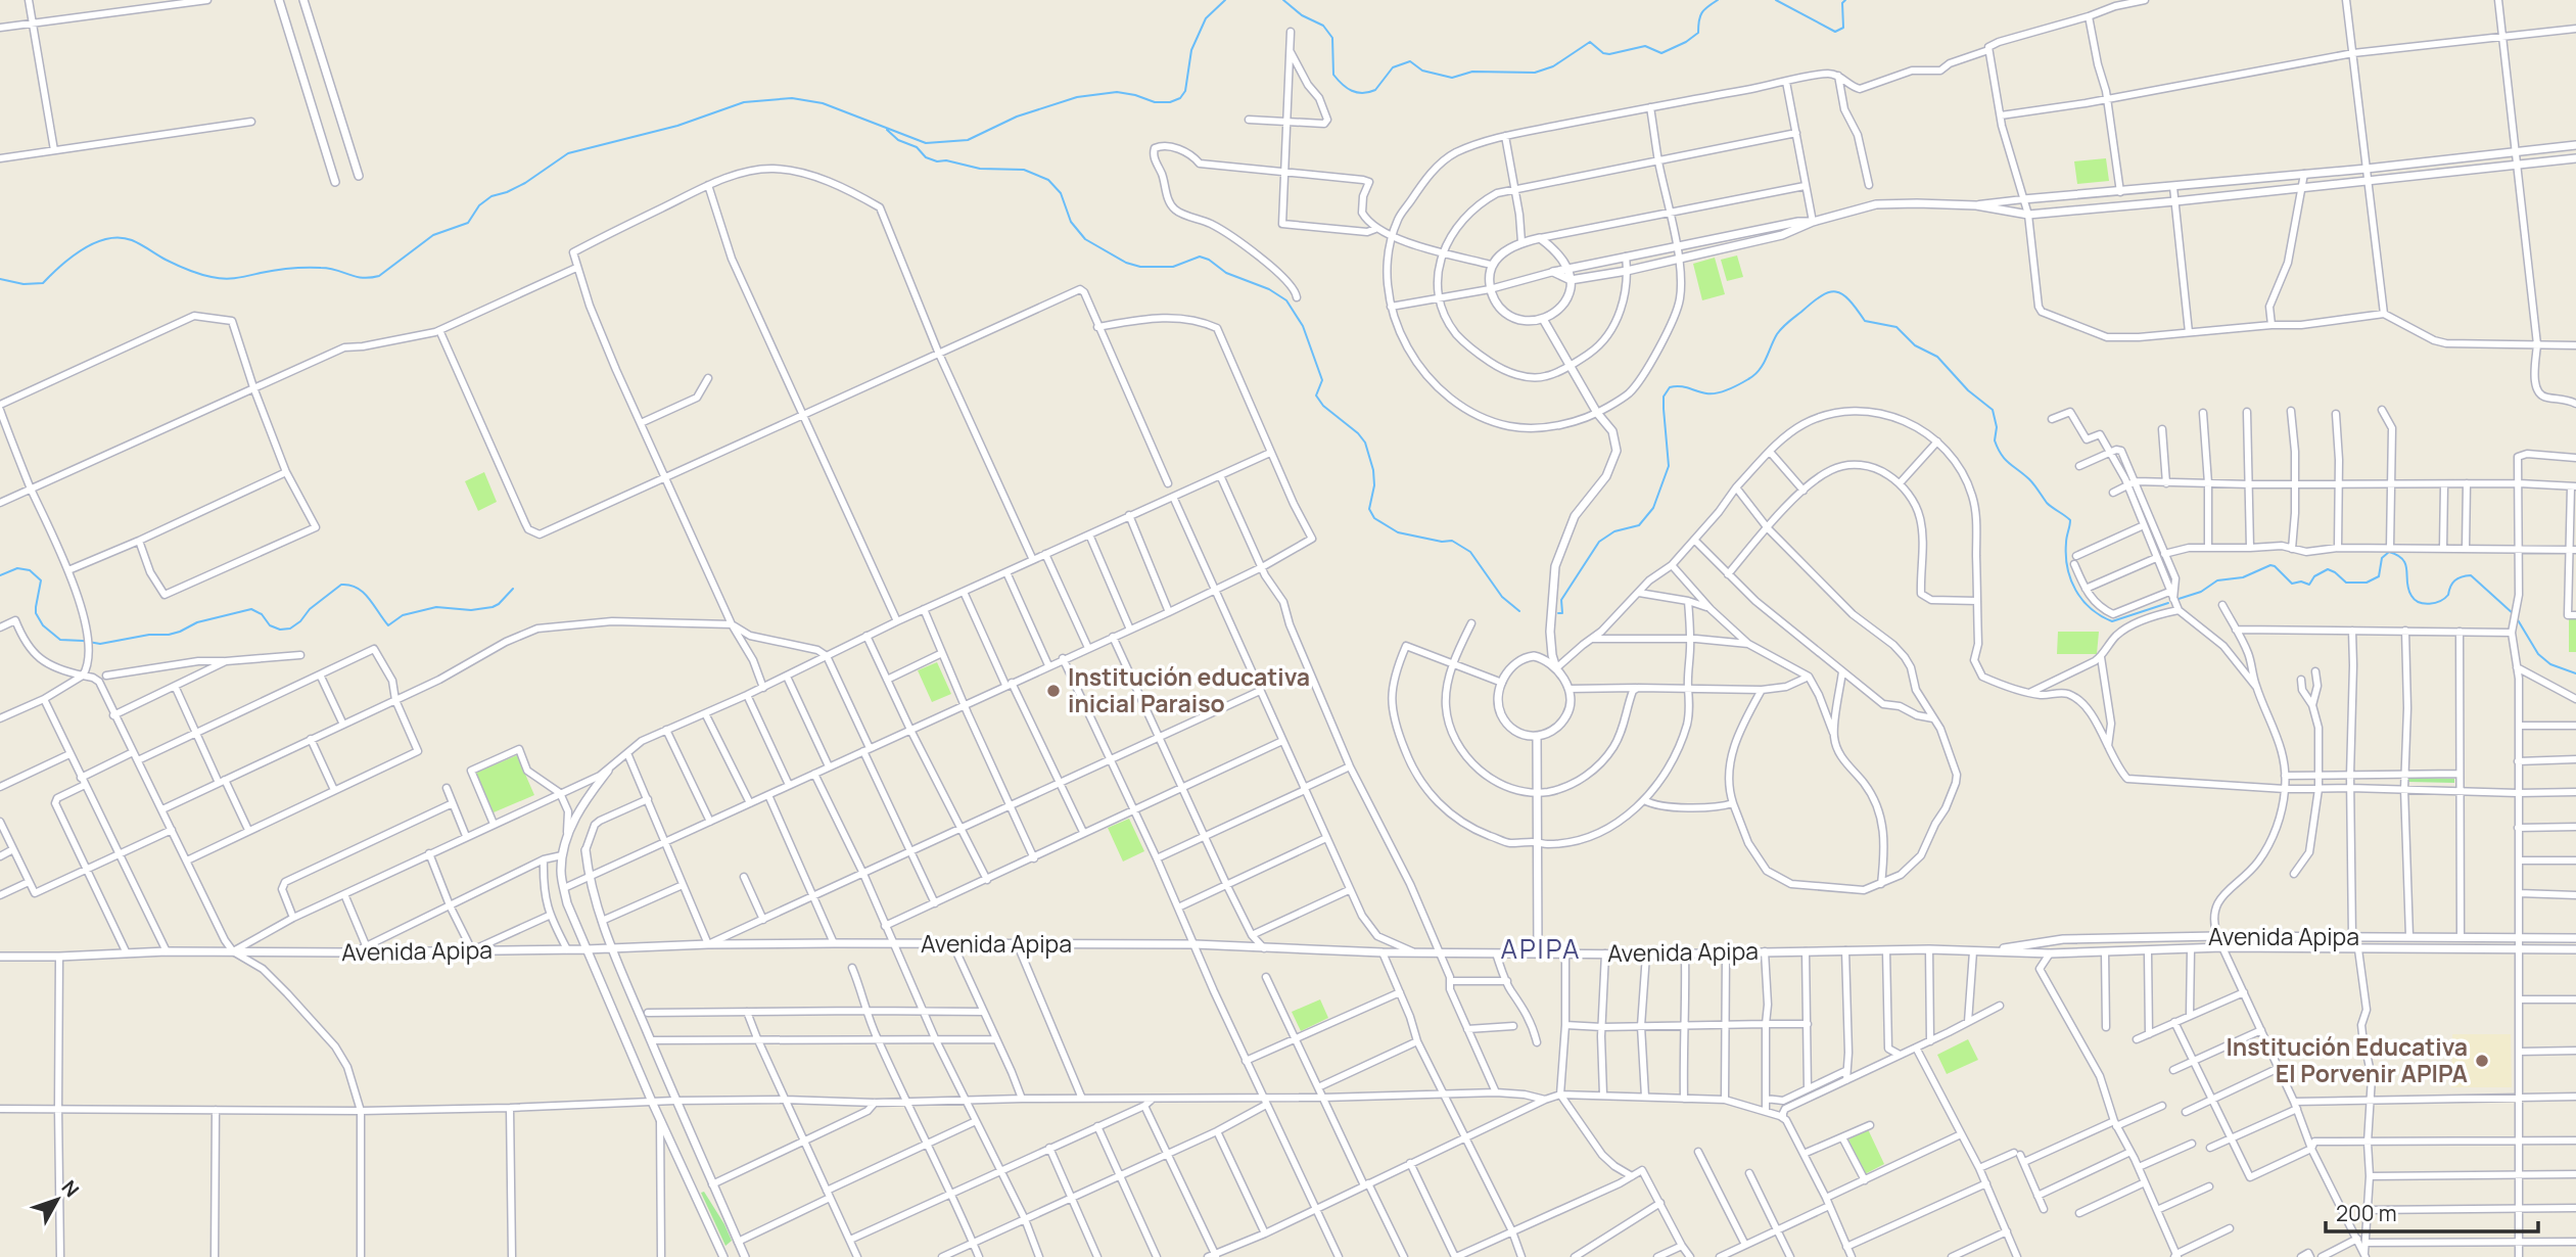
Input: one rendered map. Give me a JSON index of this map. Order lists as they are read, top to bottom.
{
  "streets": {
    "street": ["Avenida Apipa"]
  },
  "districts": ["APIPA"],
  "places": ["Institución educativa inicial Paraiso", "Institución Educativa El Porvenir APIPA"],
  "scale_bar": "200 m",
  "north": "top right"
}
